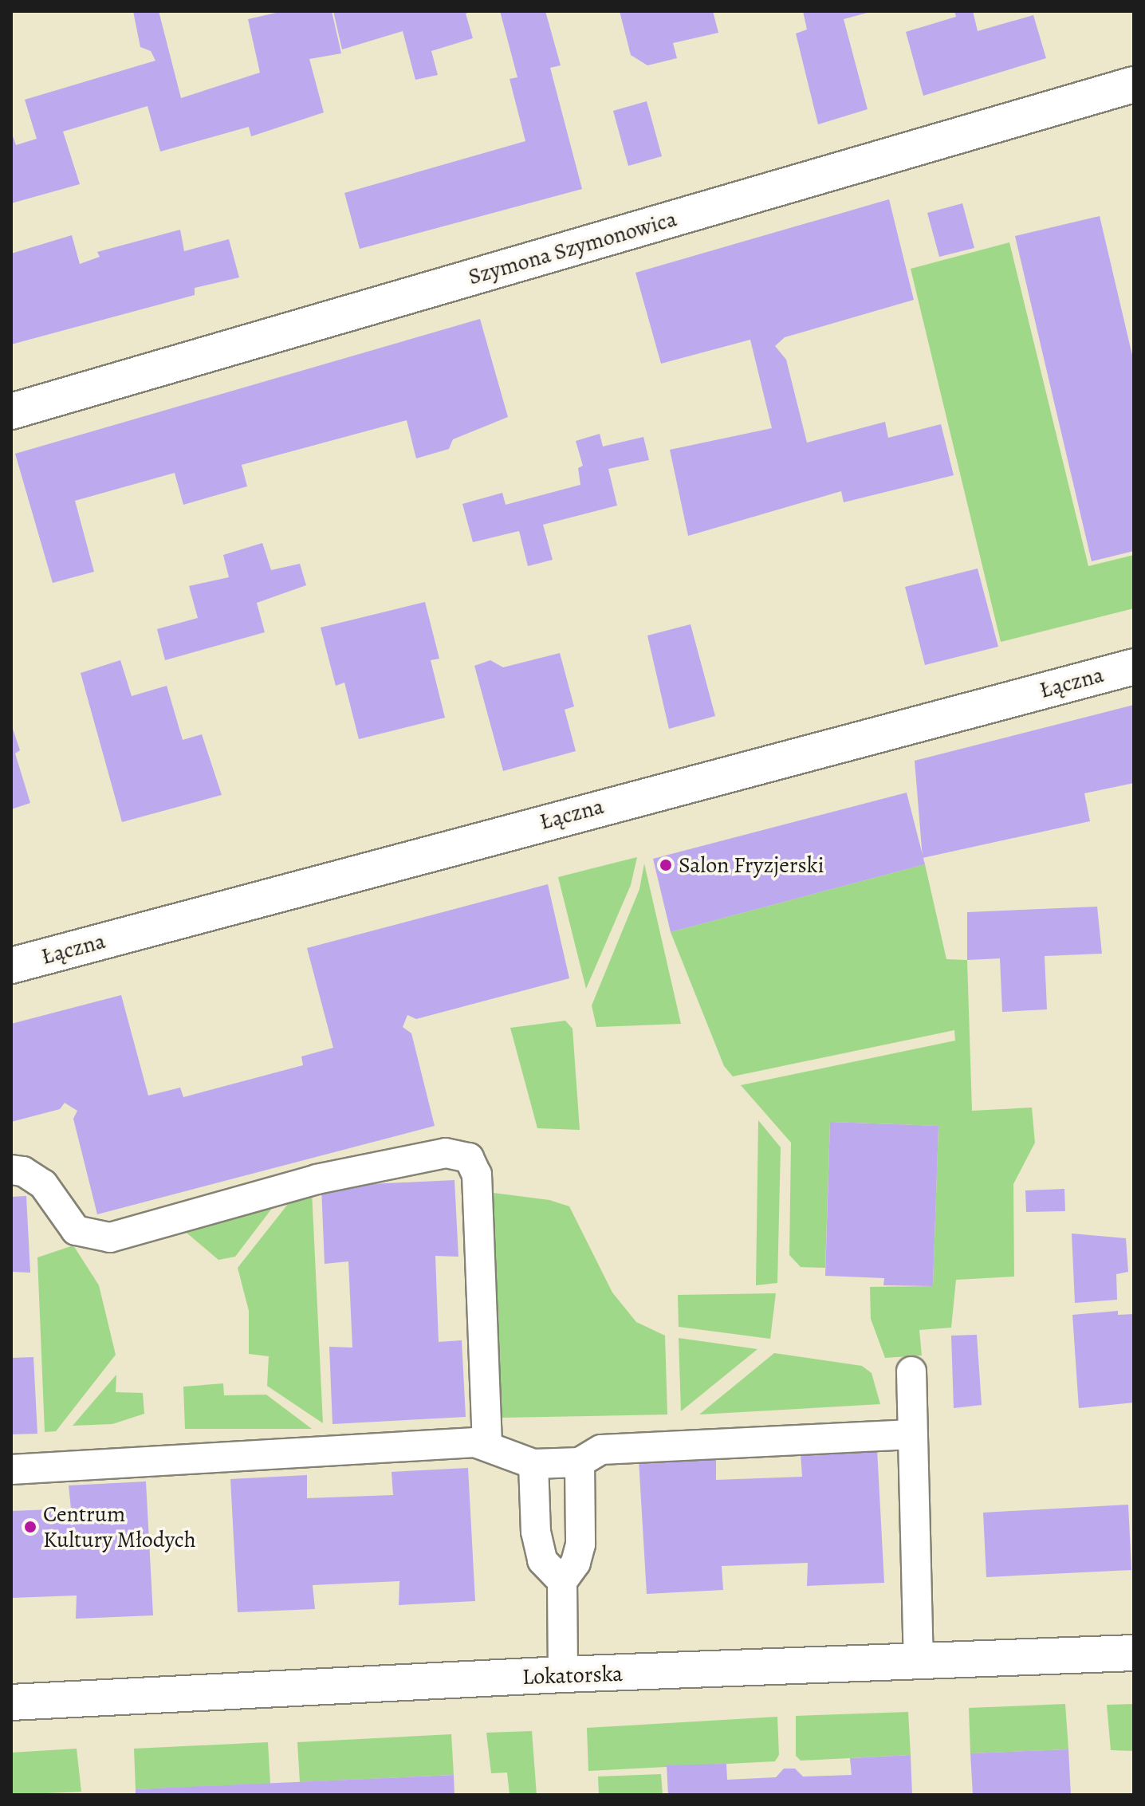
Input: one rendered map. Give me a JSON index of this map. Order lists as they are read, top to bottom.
{
  "streets": {
    "street": ["Szymona Szymonowica", "Łączna", "Lokatorska"]
  },
  "places": ["Salon Fryzjerski", "Centrum Kultury Młodych"]
}
